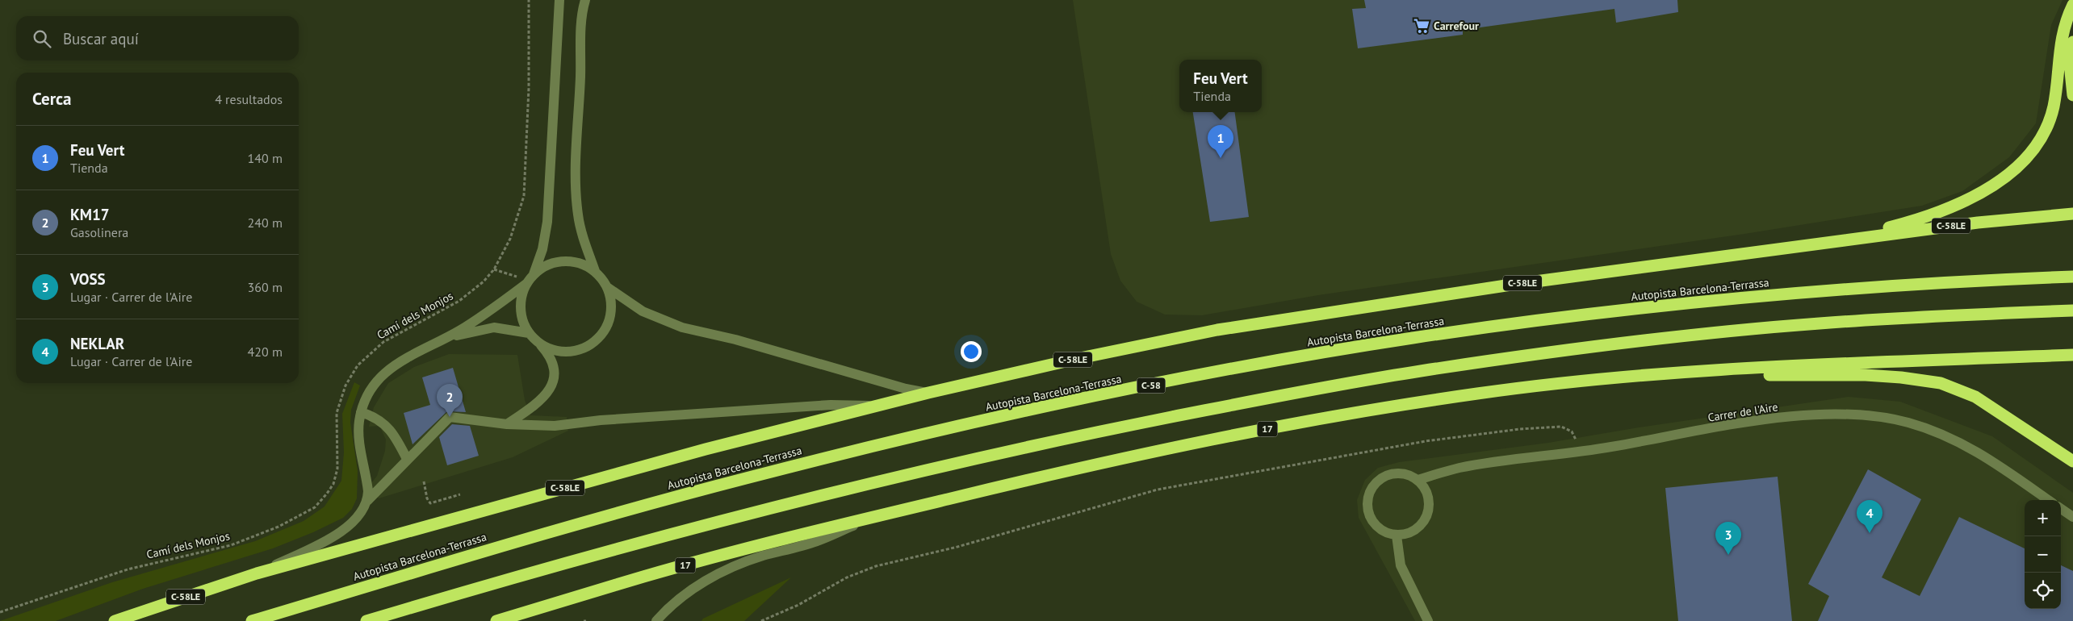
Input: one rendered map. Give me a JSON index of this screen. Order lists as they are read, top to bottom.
{
  "streets": {
    "highway": [
      "C-58LE",
      "Autopista Barcelona-Terrassa",
      "C-58",
      "17"
    ],
    "street": ["Carrer de l'Aire"],
    "path": ["Camí dels Monjos"]
  },
  "places": {
    "supermarket": ["Carrefour"]
  },
  "page": {
    "search": "Buscar aquí",
    "popup": ["Feu Vert", "Tienda"],
    "heading": ["Cerca", "4 resultados"],
    "pins": [
      "1",
      "2",
      "4",
      "3"
    ],
    "list": [
      {
        "mark": "1",
        "name": "Feu Vert",
        "note": "Tienda",
        "value": "140 m"
      },
      {
        "mark": "2",
        "name": "KM17",
        "note": "Gasolinera",
        "value": "240 m"
      },
      {
        "mark": "3",
        "name": "VOSS",
        "note": "Lugar · Carrer de l'Aire",
        "value": "360 m"
      },
      {
        "mark": "4",
        "name": "NEKLAR",
        "note": "Lugar · Carrer de l'Aire",
        "value": "420 m"
      }
    ],
    "map_buttons": ["+", "−"]
  }
}
